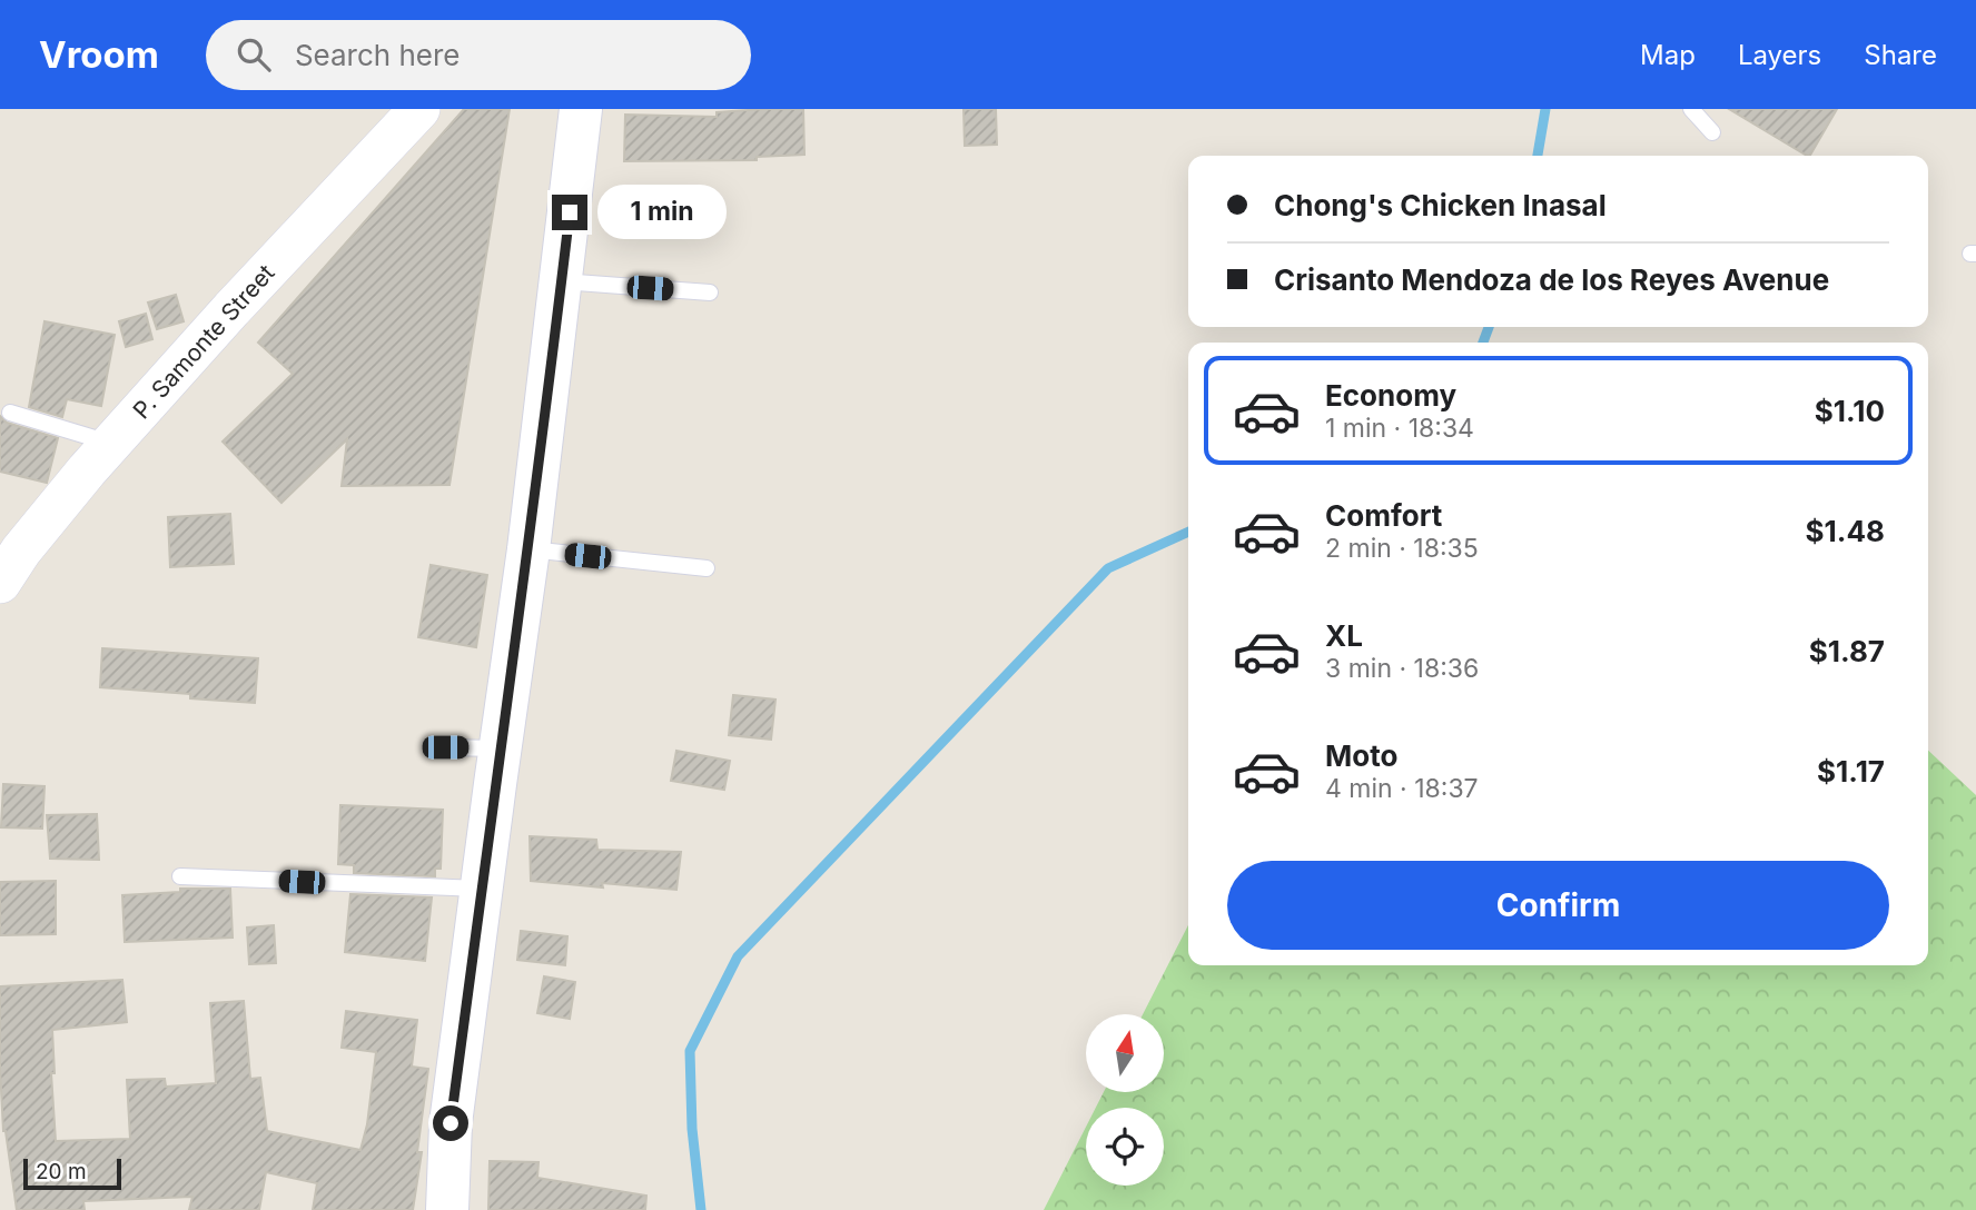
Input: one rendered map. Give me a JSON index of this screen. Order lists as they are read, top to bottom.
{
  "streets": {
    "street": ["P. Samonte Street"]
  },
  "scale_bar": "20 m",
  "north": "top",
  "page": {
    "header": "Vroom",
    "search": "Search here",
    "nav": ["Map", "Layers", "Share"],
    "banner": ["Chong's Chicken Inasal", "Crisanto Mendoza de los Reyes Avenue"],
    "bubble": "1 min",
    "list": [
      {
        "name": "Economy",
        "note": "1 min · 18:34",
        "value": "$1.10"
      },
      {
        "name": "Comfort",
        "note": "2 min · 18:35",
        "value": "$1.48"
      },
      {
        "name": "XL",
        "note": "3 min · 18:36",
        "value": "$1.87"
      },
      {
        "name": "Moto",
        "note": "4 min · 18:37",
        "value": "$1.17"
      }
    ],
    "buttons": "Confirm",
    "scale": "20 m"
  }
}
